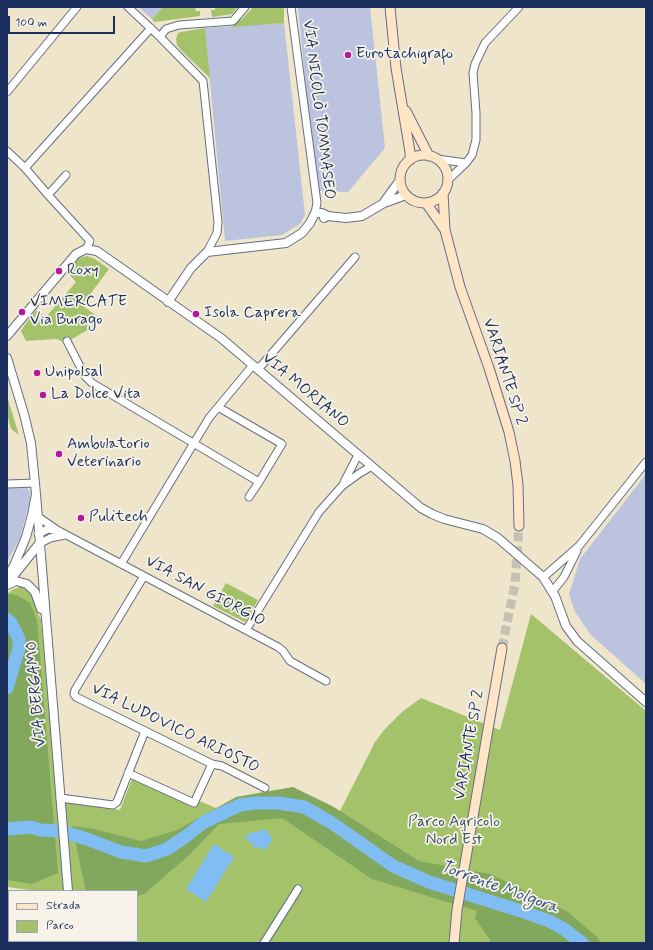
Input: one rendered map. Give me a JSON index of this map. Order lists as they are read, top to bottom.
{
  "streets": {
    "main road": ["VARIANTE SP 2"],
    "street": [
      "VIA NICOLÒ TOMMASEO",
      "VIA MORIANO",
      "VIA SAN GIORGIO",
      "VIA BERGAMO",
      "VIA LUDOVICO ARIOSTO"
    ]
  },
  "crossings": [
    ["VIA SAN GIORGIO", "VIA BERGAMO"],
    ["VIA SAN GIORGIO", "VIA LUDOVICO ARIOSTO"]
  ],
  "water": ["Torrente Molgora"],
  "parks": ["Parco Agricolo Nord Est"],
  "places": [
    "Eurotachigrafo",
    "Roxy",
    "VIMERCATE Via Burago",
    "Isola Caprera",
    "Unipolsal",
    "La Dolce Vita",
    "Ambulatorio Veterinario",
    "Pulitech"
  ],
  "legend": ["Strada", "Parco"],
  "scale_bar": "100 m"
}
